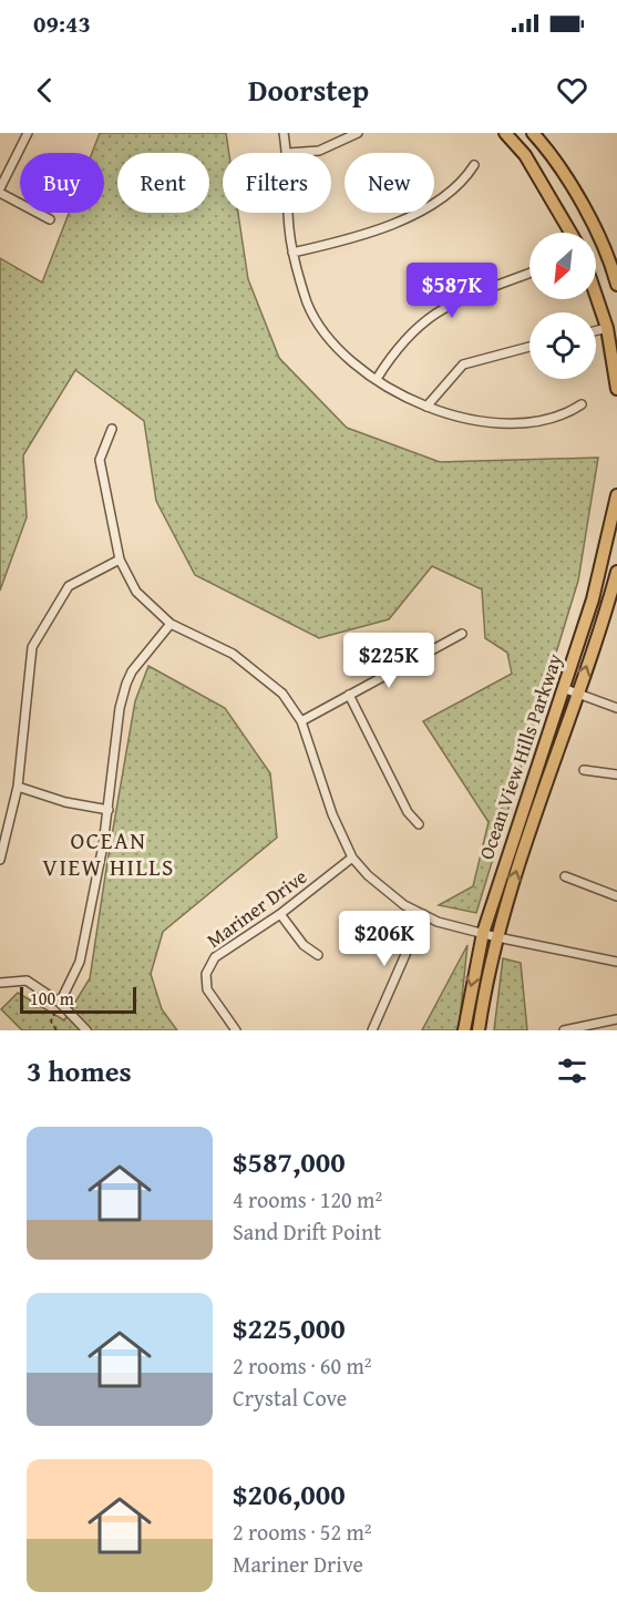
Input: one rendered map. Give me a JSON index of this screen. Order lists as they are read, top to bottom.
{
  "streets": {
    "main road": ["Ocean View Hills Parkway"],
    "street": ["Mariner Drive"]
  },
  "districts": ["OCEAN VIEW HILLS"],
  "scale_bar": "100 m",
  "north": "bottom left",
  "page": {
    "status": "09:43",
    "header": "Doorstep",
    "chip": [
      "Buy",
      "Rent",
      "Filters",
      "New"
    ],
    "price": ["$587K", "$225K", "$206K"],
    "scale": "100 m",
    "heading": "3 homes",
    "list": [
      {
        "name": "$587,000",
        "note": "4 rooms · 120 m² · Sand Drift Point"
      },
      {
        "name": "$225,000",
        "note": "2 rooms · 60 m² · Crystal Cove"
      },
      {
        "name": "$206,000",
        "note": "2 rooms · 52 m² · Mariner Drive"
      }
    ]
  }
}
